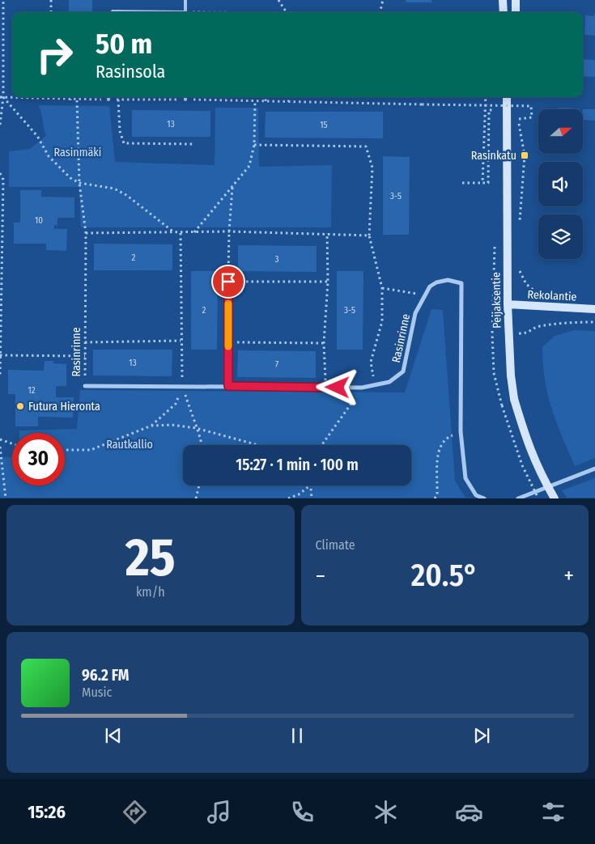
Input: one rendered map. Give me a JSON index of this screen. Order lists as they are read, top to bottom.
{
  "streets": {
    "main road": ["Rekolantie", "Peijaksentie"],
    "street": ["Rasinrinne"]
  },
  "crossings": [
    ["Rekolantie", "Peijaksentie"]
  ],
  "parks": ["Rasinmäki", "Rautkallio"],
  "places": {
    "transit": ["Rasinkatu"],
    "other": ["Futura Hieronta"]
  },
  "house_numbers": [
    "13",
    "15",
    "3-5",
    "10",
    "2",
    "3",
    "2",
    "3-5",
    "13",
    "7",
    "12"
  ],
  "north": "right",
  "page": {
    "turn": ["50 m", "Rasinsola"],
    "limit": "30",
    "trip": "15:27 · 1 min · 100 m",
    "tile": [
      ["25", "km/h"],
      "Climate"
    ],
    "heat": ["−", "20.5°", "+"],
    "song": ["96.2 FM", "Music"],
    "tabs": "15:26"
  }
}
